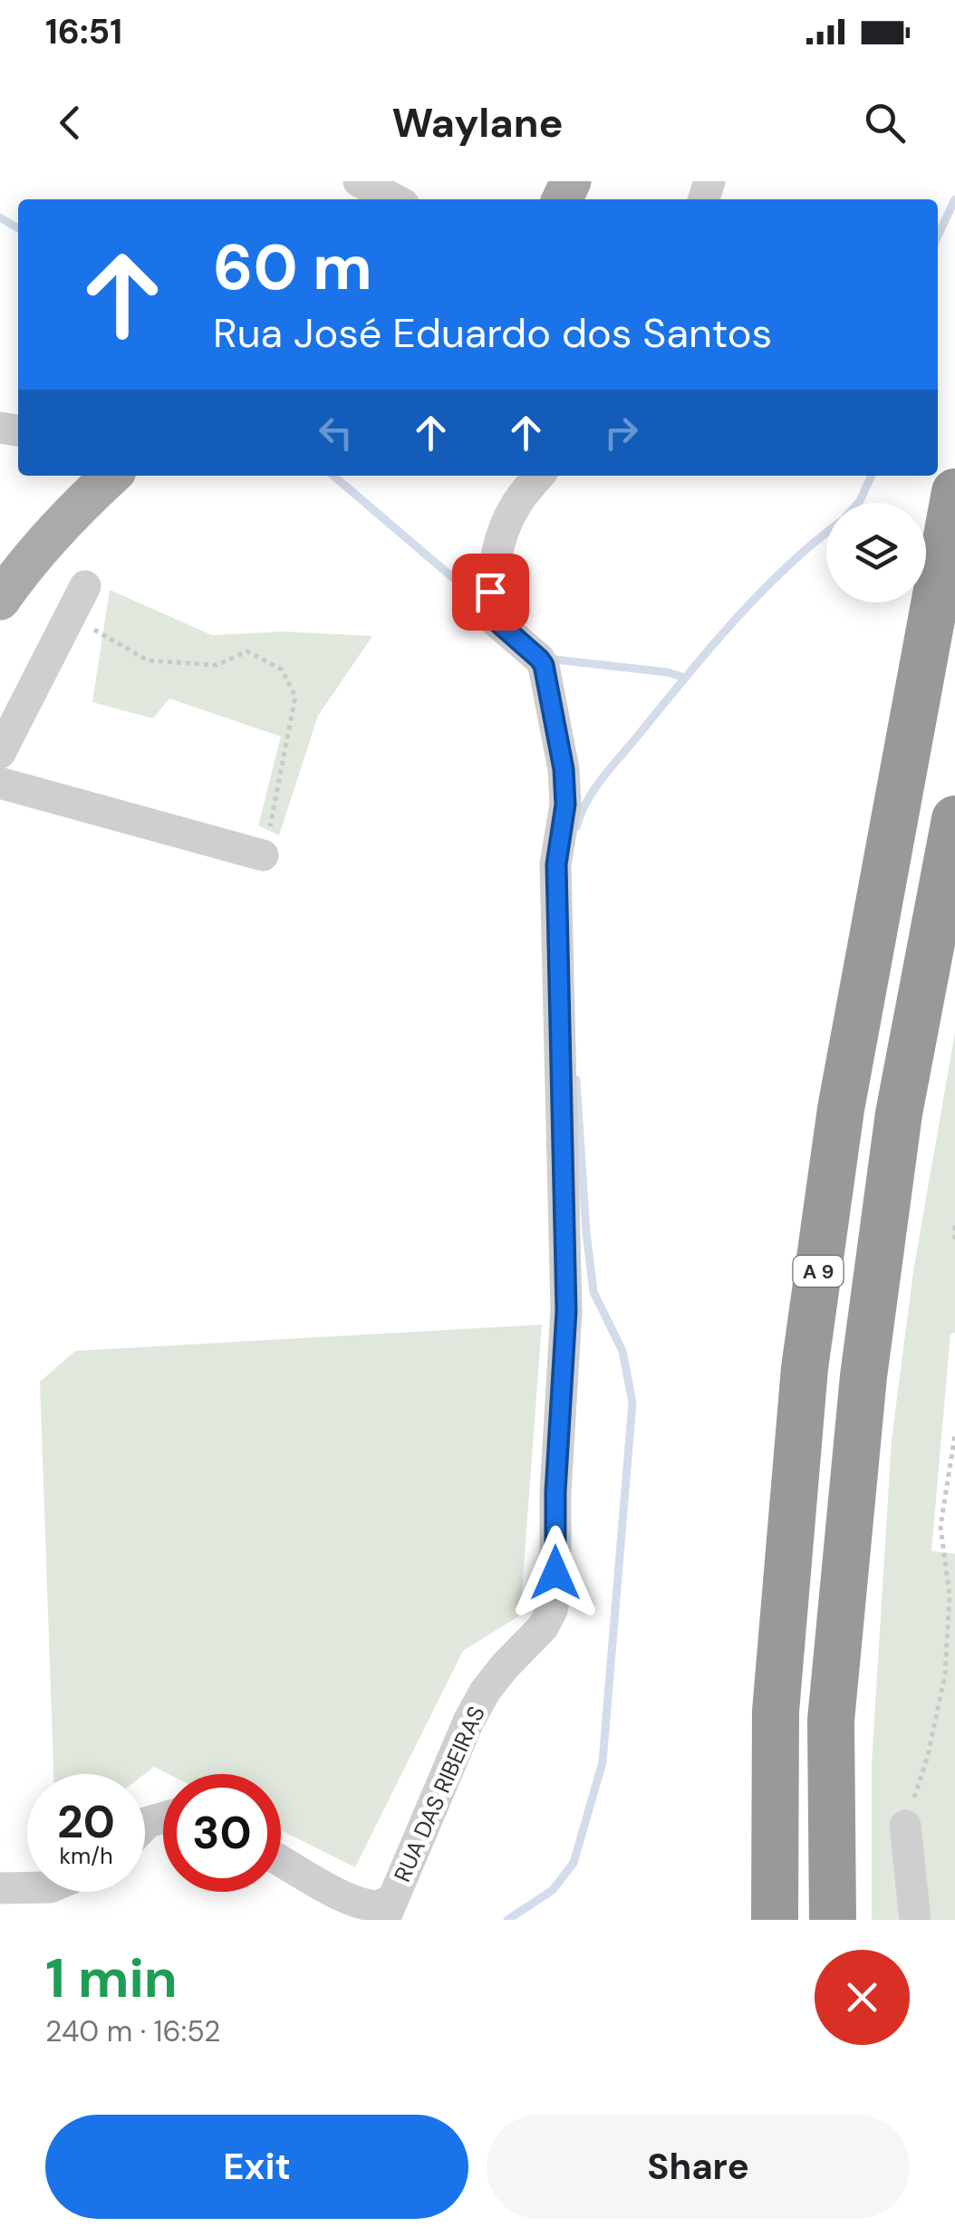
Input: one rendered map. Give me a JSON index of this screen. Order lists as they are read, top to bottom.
{
  "streets": {
    "highway": ["A 9"],
    "street": ["RUA DAS RIBEIRAS"]
  },
  "page": {
    "status": "16:51",
    "header": "Waylane",
    "turn": ["60 m", "Rua José Eduardo dos Santos"],
    "speed": "20 km/h",
    "limit": "30",
    "heading": ["1 min", "240 m · 16:52"],
    "buttons": ["Exit", "Share"]
  }
}
